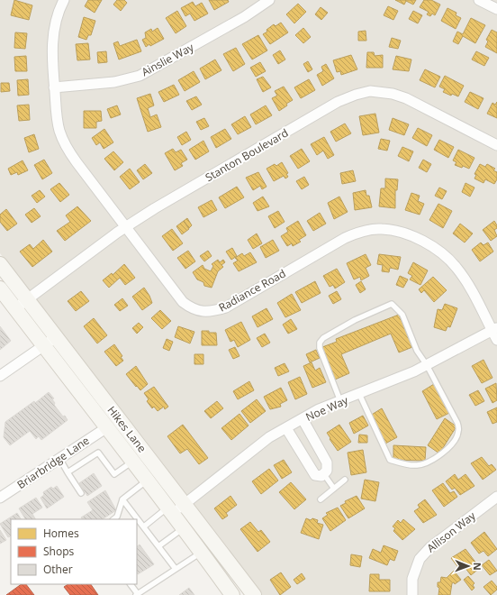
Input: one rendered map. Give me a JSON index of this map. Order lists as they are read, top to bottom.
{
  "streets": {
    "main road": ["Hikes Lane"],
    "street": [
      "Ainslie Way",
      "Stanton Boulevard",
      "Radiance Road",
      "Noe Way",
      "Briarbridge Lane",
      "Allison Way"
    ]
  },
  "crossings": [
    ["Ainslie Way", "Radiance Road"],
    ["Stanton Boulevard", "Radiance Road"],
    ["Stanton Boulevard", "Hikes Lane"],
    ["Radiance Road", "Noe Way"],
    ["Noe Way", "Hikes Lane"],
    ["Hikes Lane", "Briarbridge Lane"]
  ],
  "legend": ["Homes", "Shops", "Other"],
  "north": "right"
}
